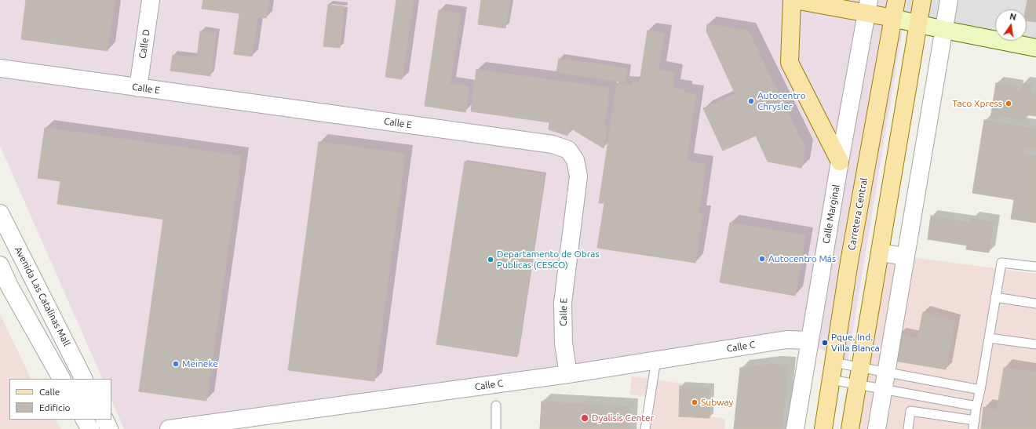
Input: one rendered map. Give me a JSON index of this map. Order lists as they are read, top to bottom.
{
  "streets": {
    "main road": ["Carretera Central"],
    "street": [
      "Calle D",
      "Calle E",
      "Calle Marginal",
      "Avenida Las Catalinas Mall",
      "Calle C"
    ]
  },
  "crossings": [
    ["Calle D", "Calle E"],
    ["Calle E", "Calle C"],
    ["Calle Marginal", "Calle C"]
  ],
  "places": [
    "Autocentro Chrysler",
    "Taco Xpress",
    "Autocentro Más",
    "Departamento de Obras Publicas (CESCO)",
    "Pque. Ind. Villa Blanca",
    "Meineke",
    "Subway",
    "Dyalisis Center"
  ],
  "legend": ["Calle", "Edificio"],
  "north": "top"
}
